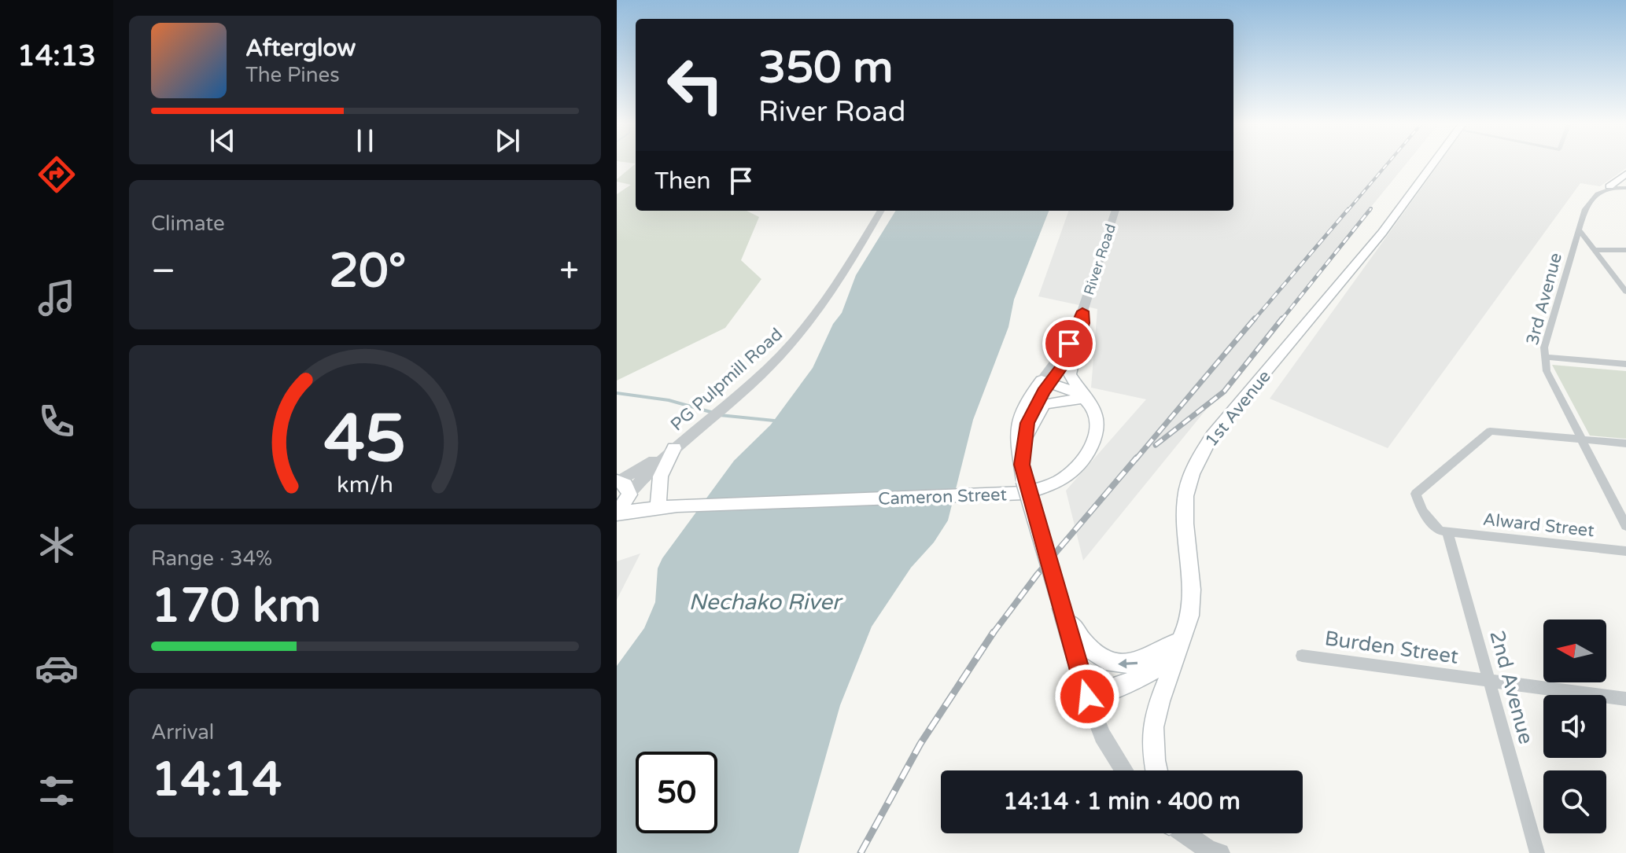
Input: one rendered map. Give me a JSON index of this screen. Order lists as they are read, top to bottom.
{
  "streets": {
    "main road": ["River Road", "1st Avenue", "Cameron Street"],
    "street": [
      "3rd Avenue",
      "PG Pulpmill Road",
      "Alward Street",
      "Burden Street",
      "2nd Avenue"
    ]
  },
  "crossings": [
    ["River Road", "1st Avenue"],
    ["River Road", "Cameron Street"],
    ["Alward Street", "2nd Avenue"],
    ["Burden Street", "2nd Avenue"]
  ],
  "water": ["Nechako River"],
  "north": "left",
  "page": {
    "tabs": "14:13",
    "turn": ["350 m", "River Road"],
    "song": ["Afterglow", "The Pines"],
    "then": "Then",
    "tile": [
      "Climate",
      ["Range · 34%", "170 km"],
      ["Arrival", "14:14"]
    ],
    "heat": ["−", "20°", "+"],
    "limit": "50",
    "trip": "14:14 · 1 min · 400 m",
    "gauge": ["45", "km/h"]
  }
}
